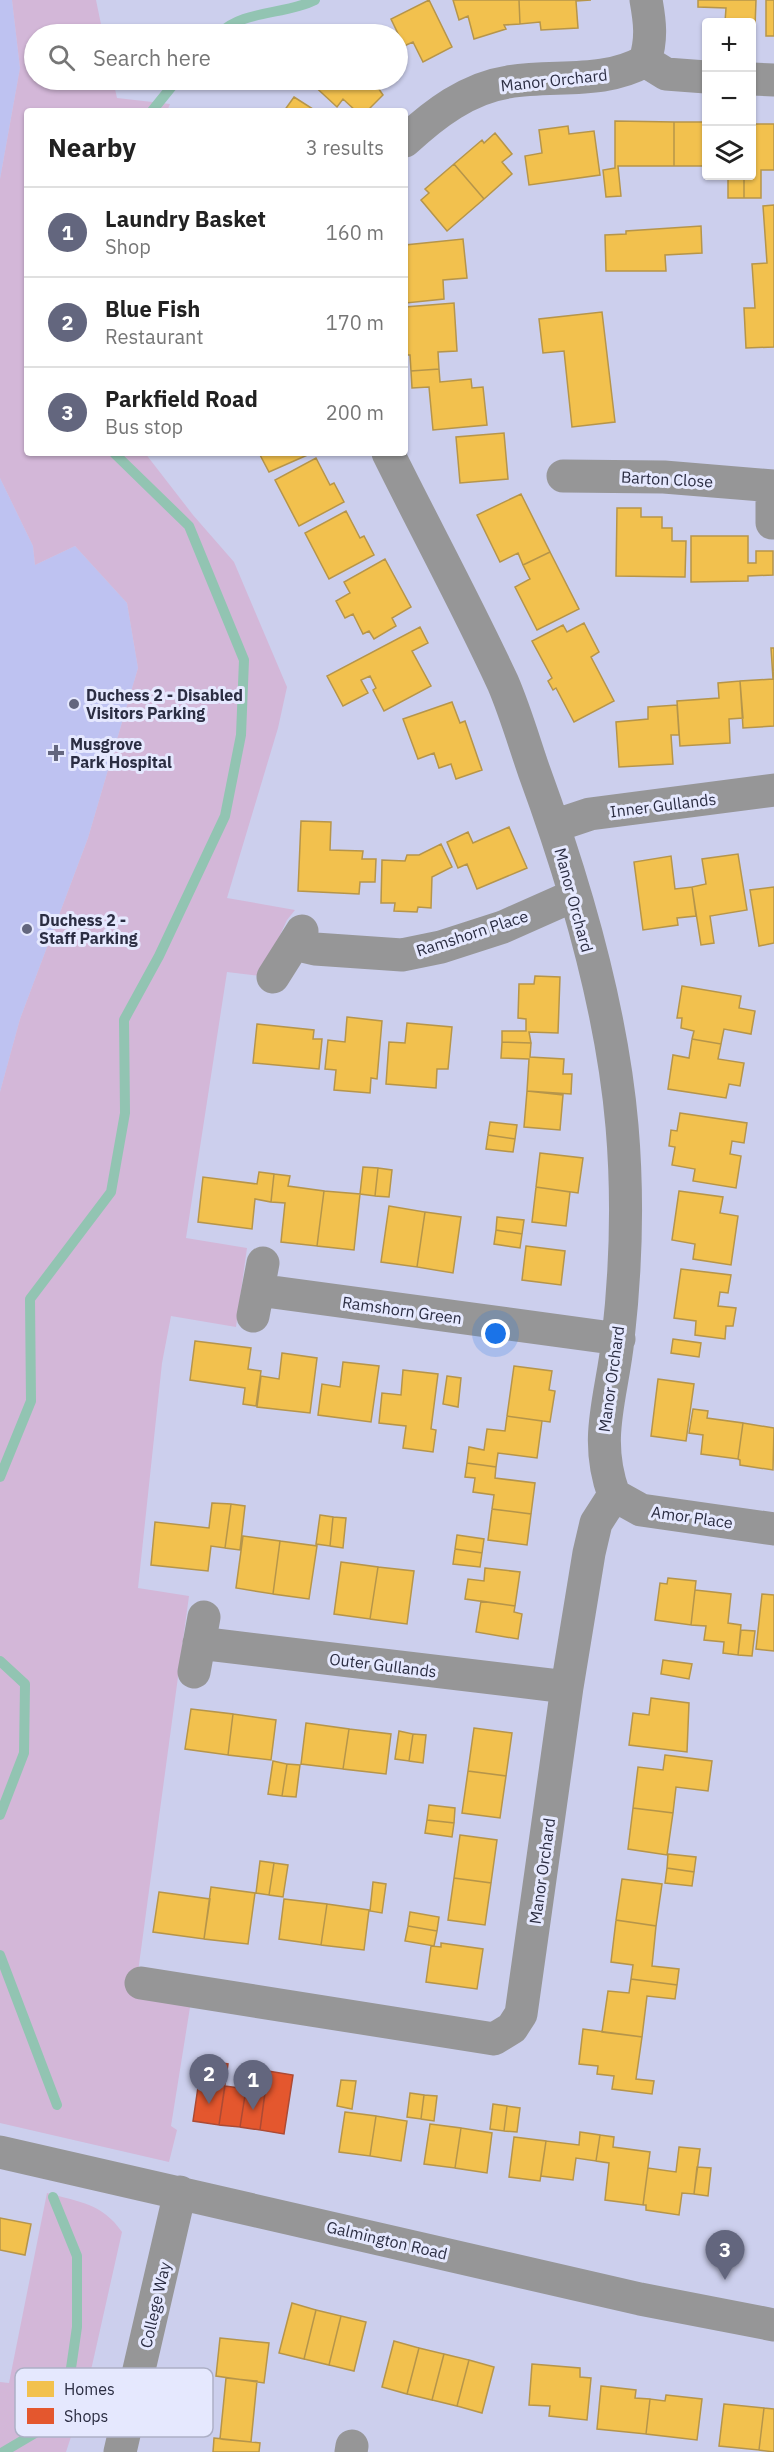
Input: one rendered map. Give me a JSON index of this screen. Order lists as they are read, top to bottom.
{
  "streets": {
    "street": [
      "Manor Orchard",
      "Barton Close",
      "Inner Gullands",
      "Ramshorn Place",
      "Ramshorn Green",
      "Amor Place",
      "Outer Gullands",
      "Galmington Road",
      "College Way"
    ]
  },
  "crossings": [
    ["Manor Orchard", "Inner Gullands"],
    ["Manor Orchard", "Ramshorn Place"],
    ["Manor Orchard", "Ramshorn Green"],
    ["Manor Orchard", "Amor Place"],
    ["Manor Orchard", "Outer Gullands"],
    ["Galmington Road", "College Way"]
  ],
  "places": {
    "other": ["Duchess 2 - Disabled Visitors Parking", "Duchess 2 - Staff Parking"],
    "health": ["Musgrove Park Hospital"]
  },
  "legend": ["Homes", "Shops"],
  "page": {
    "map_buttons": ["+", "−"],
    "search": "Search here",
    "heading": ["Nearby", "3 results"],
    "list": [
      {
        "mark": "1",
        "name": "Laundry Basket",
        "note": "Shop",
        "value": "160 m"
      },
      {
        "mark": "2",
        "name": "Blue Fish",
        "note": "Restaurant",
        "value": "170 m"
      },
      {
        "mark": "3",
        "name": "Parkfield Road",
        "note": "Bus stop",
        "value": "200 m"
      }
    ],
    "pins": ["2", "1", "3"]
  }
}
